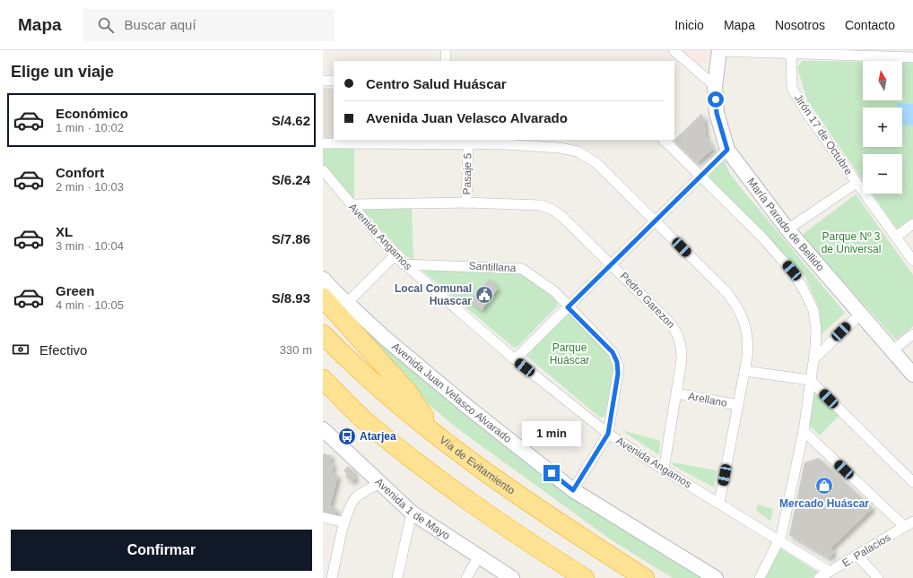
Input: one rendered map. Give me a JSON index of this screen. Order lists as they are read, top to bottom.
{
  "streets": {
    "highway": ["Vía de Evitamiento"],
    "street": [
      "Jirón 17 de Octubre",
      "Pasaje 5",
      "María Parado de Bellido",
      "Avenida Angamos",
      "Santillana",
      "Pedro Garezon",
      "Avenida Juan Velasco Alvarado",
      "Arellano",
      "Avenida 1 de Mayo",
      "E. Palacios"
    ]
  },
  "crossings": [
    ["Pasaje 5", "Pedro Garezon"],
    ["Avenida Angamos", "Santillana"],
    ["Avenida Angamos", "Pedro Garezon"],
    ["Avenida Angamos", "E. Palacios"],
    ["Santillana", "Avenida Juan Velasco Alvarado"],
    ["Pedro Garezon", "Arellano"]
  ],
  "parks": ["Parque Nº 3 de Universal", "Parque Huáscar"],
  "places": {
    "public building": ["Local Comunal Huascar"],
    "bus stop": ["Atarjea"],
    "shop": ["Mercado Huáscar"]
  },
  "north": "top",
  "page": {
    "header": "Mapa",
    "search": "Buscar aquí",
    "nav": [
      "Inicio",
      "Mapa",
      "Nosotros",
      "Contacto"
    ],
    "heading": "Elige un viaje",
    "map_buttons": ["+", "−"],
    "banner": ["Centro Salud Huáscar", "Avenida Juan Velasco Alvarado"],
    "list": [
      {
        "name": "Económico",
        "note": "1 min · 10:02",
        "value": "S/4.62"
      },
      {
        "name": "Confort",
        "note": "2 min · 10:03",
        "value": "S/6.24"
      },
      {
        "name": "XL",
        "note": "3 min · 10:04",
        "value": "S/7.86"
      },
      {
        "name": "Green",
        "note": "4 min · 10:05",
        "value": "S/8.93"
      }
    ],
    "pay": ["Efectivo", "330 m"],
    "bubble": "1 min",
    "buttons": "Confirmar"
  }
}
